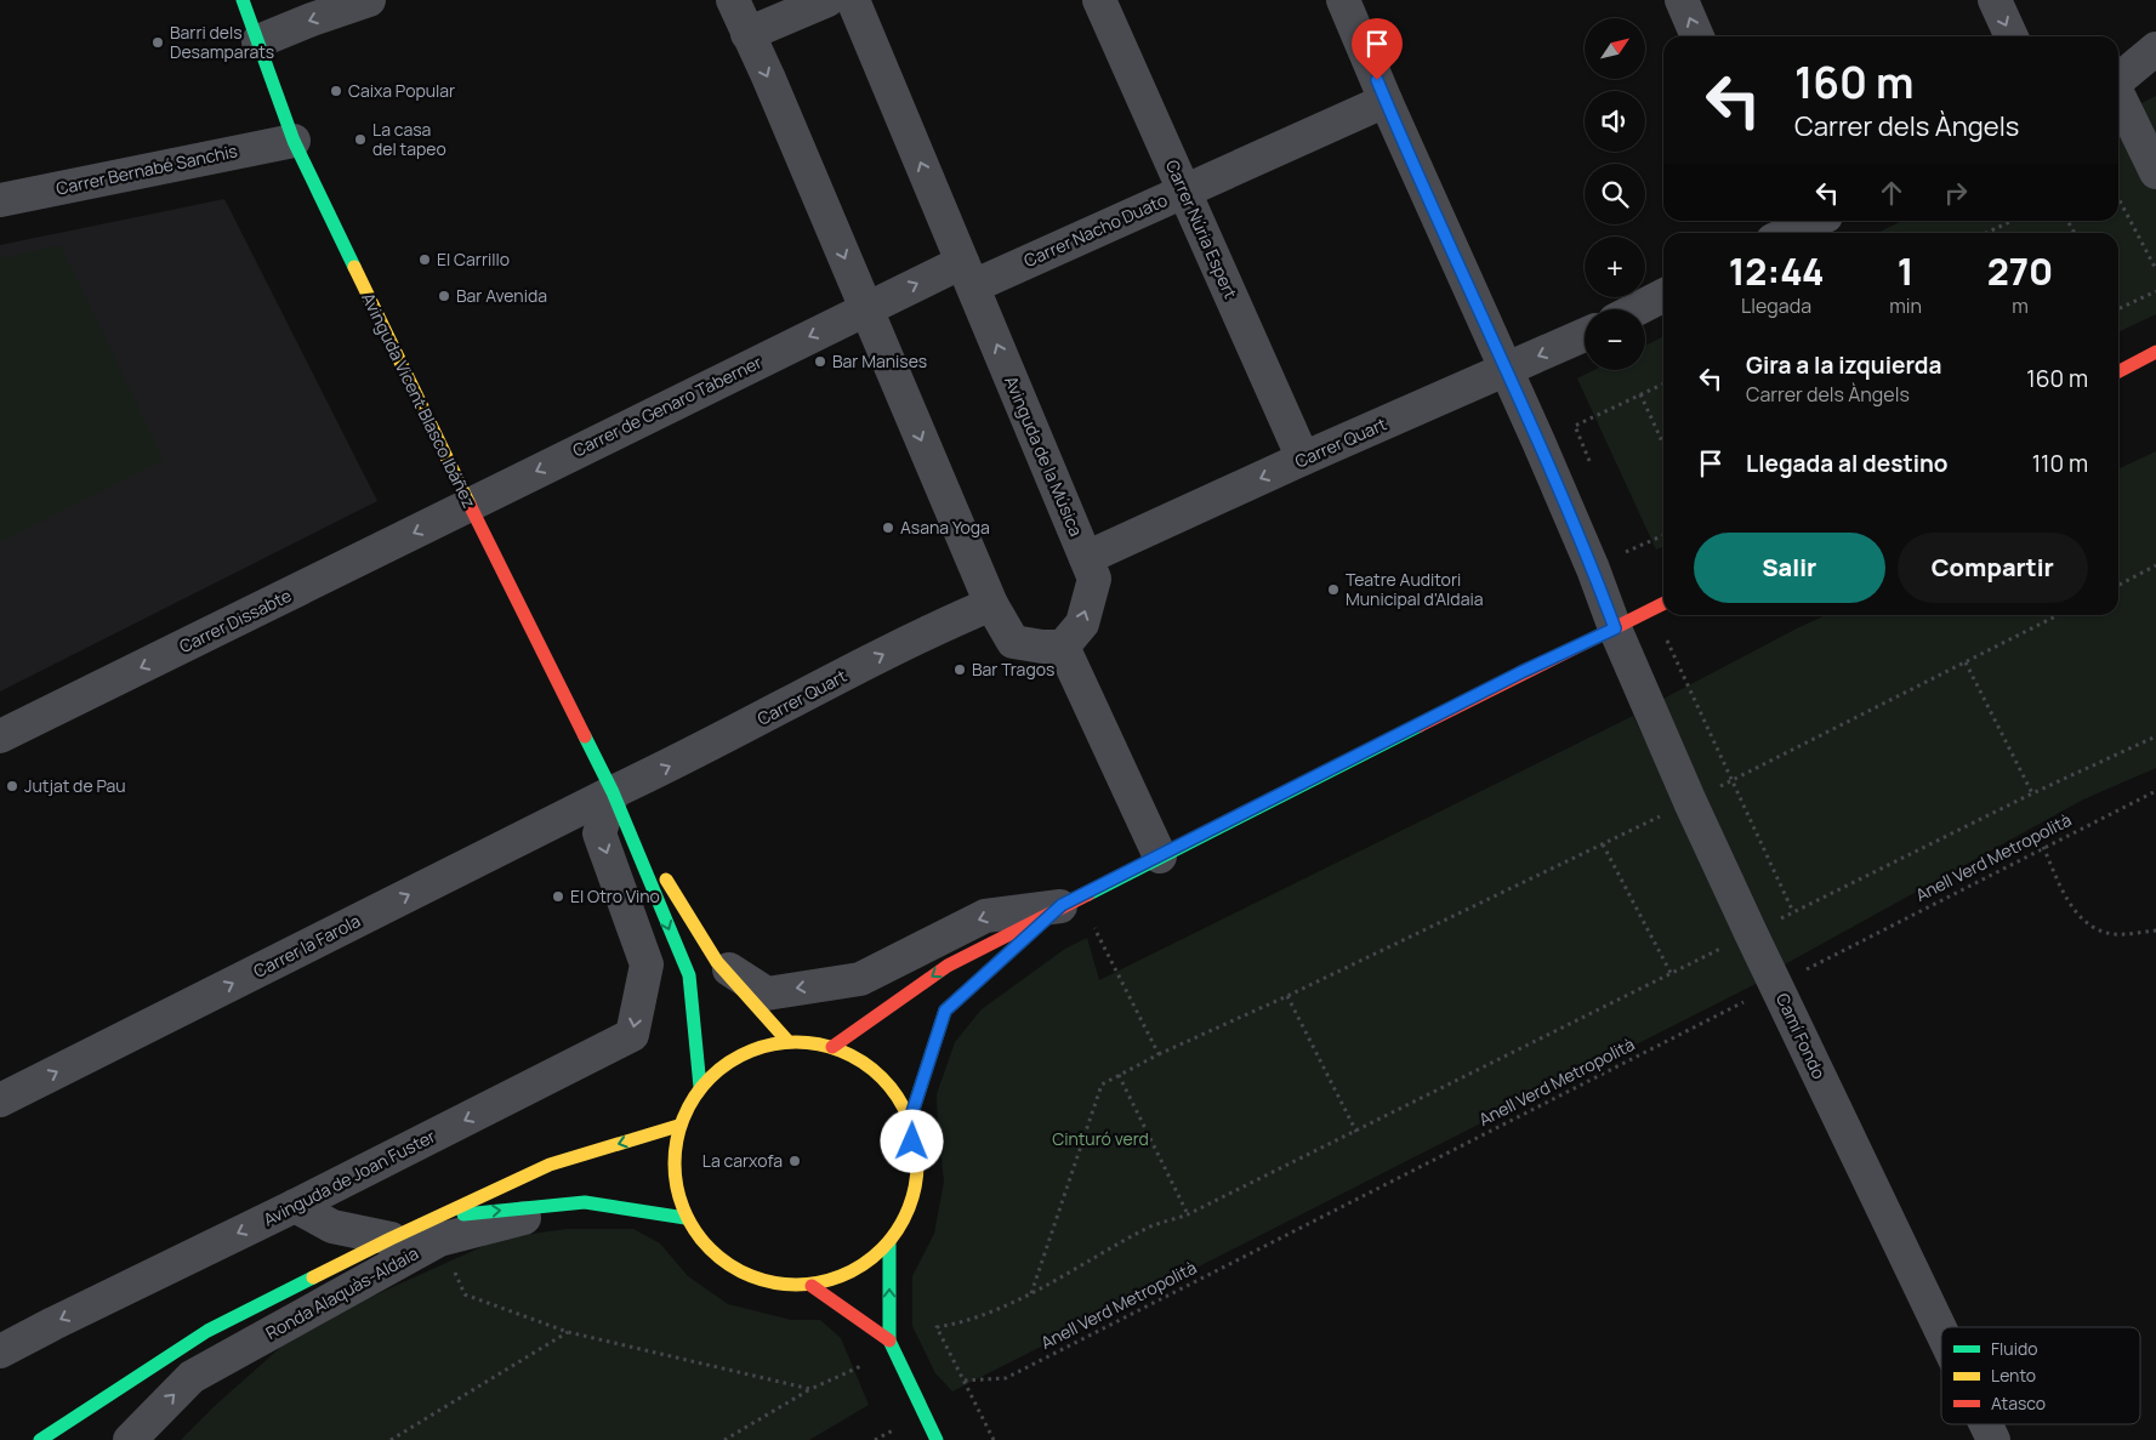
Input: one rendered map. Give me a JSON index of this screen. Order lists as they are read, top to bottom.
{
  "streets": {
    "street": [
      "Carrer Bernabé Sanchis",
      "Carrer Núria Espert",
      "Carrer Nacho Duato",
      "Avinguda Vicent Blasco Ibáñez",
      "Carrer de Genaro Taberner",
      "Carrer Quart",
      "Avinguda de la Música",
      "Carrer Dissabte",
      "Carrer la Farola",
      "Camí Fondo",
      "Avinguda de Joan Fuster",
      "Ronda Alaquàs-Aldaia"
    ],
    "path": ["Anell Verd Metropolità"]
  },
  "crossings": [
    ["Carrer Bernabé Sanchis", "Avinguda Vicent Blasco Ibáñez"],
    ["Carrer Núria Espert", "Carrer Nacho Duato"],
    ["Carrer Núria Espert", "Carrer Quart"],
    ["Carrer Nacho Duato", "Avinguda de la Música"],
    ["Carrer Nacho Duato", "Camí Fondo"],
    ["Avinguda Vicent Blasco Ibáñez", "Carrer de Genaro Taberner"],
    ["Avinguda Vicent Blasco Ibáñez", "Carrer Quart"],
    ["Avinguda Vicent Blasco Ibáñez", "Carrer Dissabte"],
    ["Avinguda Vicent Blasco Ibáñez", "Carrer la Farola"],
    ["Avinguda Vicent Blasco Ibáñez", "Avinguda de Joan Fuster"],
    ["Carrer de Genaro Taberner", "Carrer Dissabte"],
    ["Carrer Quart", "Avinguda de la Música"],
    ["Carrer Quart", "Carrer la Farola"],
    ["Carrer Quart", "Camí Fondo"],
    ["Carrer Quart", "Avinguda de Joan Fuster"],
    ["Anell Verd Metropolità", "Camí Fondo"],
    ["Carrer la Farola", "Avinguda de Joan Fuster"],
    ["Avinguda de Joan Fuster", "Ronda Alaquàs-Aldaia"]
  ],
  "one_way": ["Carrer de Genaro Taberner", "Carrer Dissabte", "Carrer la Farola"],
  "parks": ["Cinturó verd"],
  "places": [
    "Barri dels Desamparats",
    "Caixa Popular",
    "La casa del tapeo",
    "El Carrillo",
    "Bar Avenida",
    "Bar Manises",
    "Asana Yoga",
    "Teatre Auditori Municipal d'Aldaia",
    "Bar Tragos",
    "Jutjat de Pau",
    "El Otro Vino",
    "La carxofa"
  ],
  "legend": ["Fluido", "Lento", "Atasco"],
  "north": "top right",
  "page": {
    "map_buttons": ["+", "−"],
    "turn": ["160 m", "Carrer dels Àngels"],
    "eta": [
      "12:44",
      "Llegada",
      "1",
      "min",
      "270",
      "m"
    ],
    "list": [
      {
        "name": "Gira a la izquierda",
        "note": "Carrer dels Àngels",
        "value": "160 m"
      },
      {
        "name": "Llegada al destino",
        "value": "110 m"
      }
    ],
    "buttons": ["Salir", "Compartir"]
  }
}
